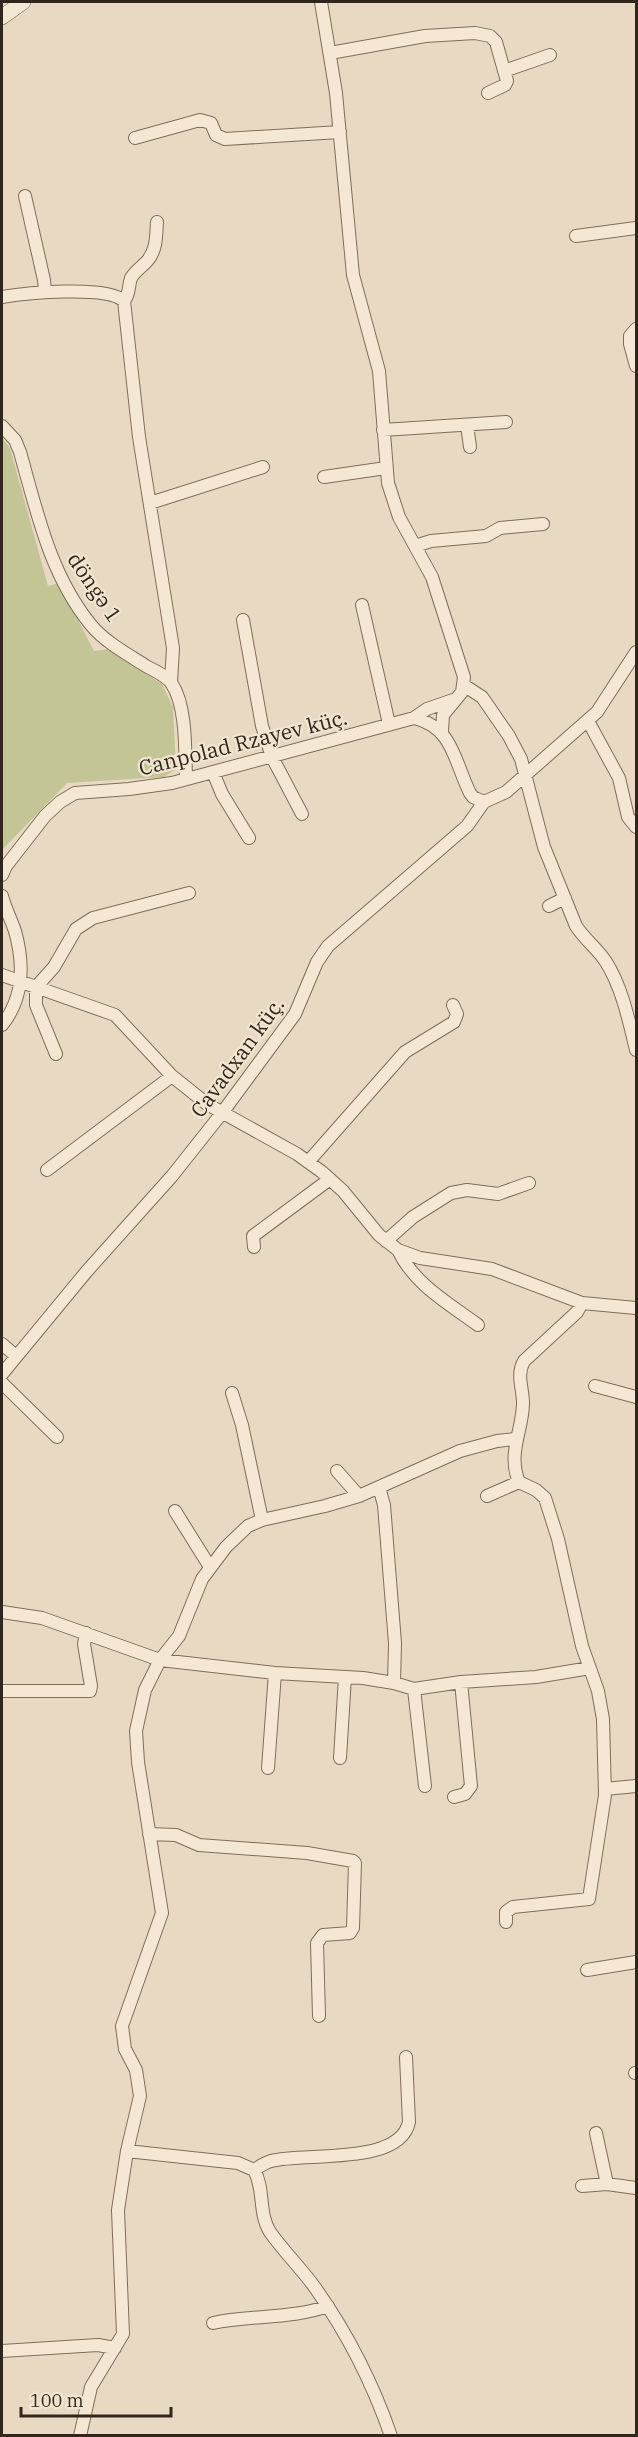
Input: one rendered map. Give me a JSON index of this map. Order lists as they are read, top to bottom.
{
  "streets": {
    "street": ["döngə 1", "Canpolad Rzayev küç.", "Cavadxan küç."]
  },
  "scale_bar": "100 m"
}
